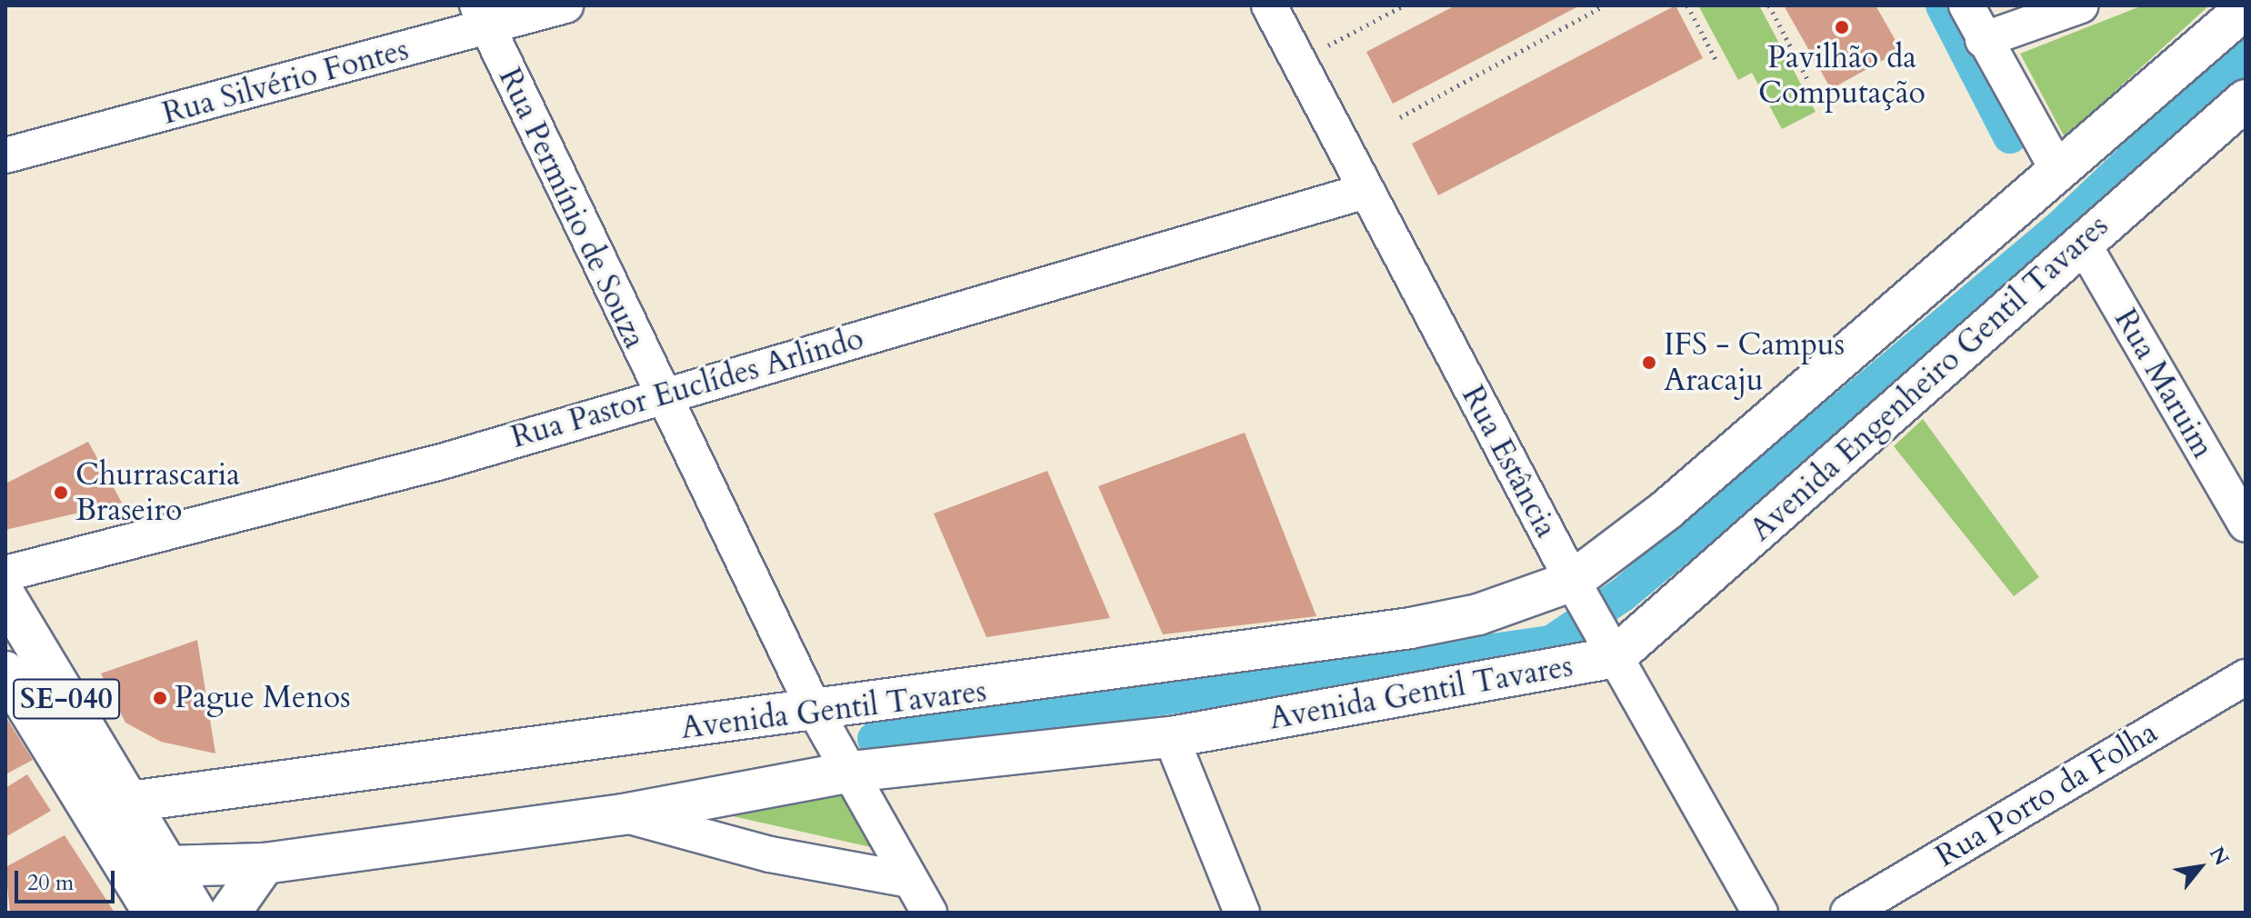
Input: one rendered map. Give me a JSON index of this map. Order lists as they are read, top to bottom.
{
  "streets": {
    "main road": ["Avenida Engenheiro Gentil Tavares", "Avenida Gentil Tavares", "SE-040"],
    "street": [
      "Rua Silvério Fontes",
      "Rua Permínio de Souza",
      "Rua Maruim",
      "Rua Pastor Euclídes Arlindo",
      "Rua Estância",
      "Rua Porto da Folha"
    ]
  },
  "crossings": [
    ["Rua Silvério Fontes", "Rua Permínio de Souza"],
    ["Rua Permínio de Souza", "Rua Pastor Euclídes Arlindo"],
    ["Rua Permínio de Souza", "Avenida Gentil Tavares"],
    ["Avenida Engenheiro Gentil Tavares", "Rua Maruim"],
    ["Avenida Engenheiro Gentil Tavares", "Rua Estância"],
    ["Avenida Engenheiro Gentil Tavares", "Avenida Gentil Tavares"],
    ["Rua Pastor Euclídes Arlindo", "Rua Estância"],
    ["Rua Estância", "Avenida Gentil Tavares"],
    ["Avenida Gentil Tavares", "SE-040"]
  ],
  "places": [
    "Pavilhão da Computação",
    "IFS - Campus Aracaju",
    "Churrascaria Braseiro",
    "Pague Menos"
  ],
  "scale_bar": "20 m",
  "north": "top right"
}
